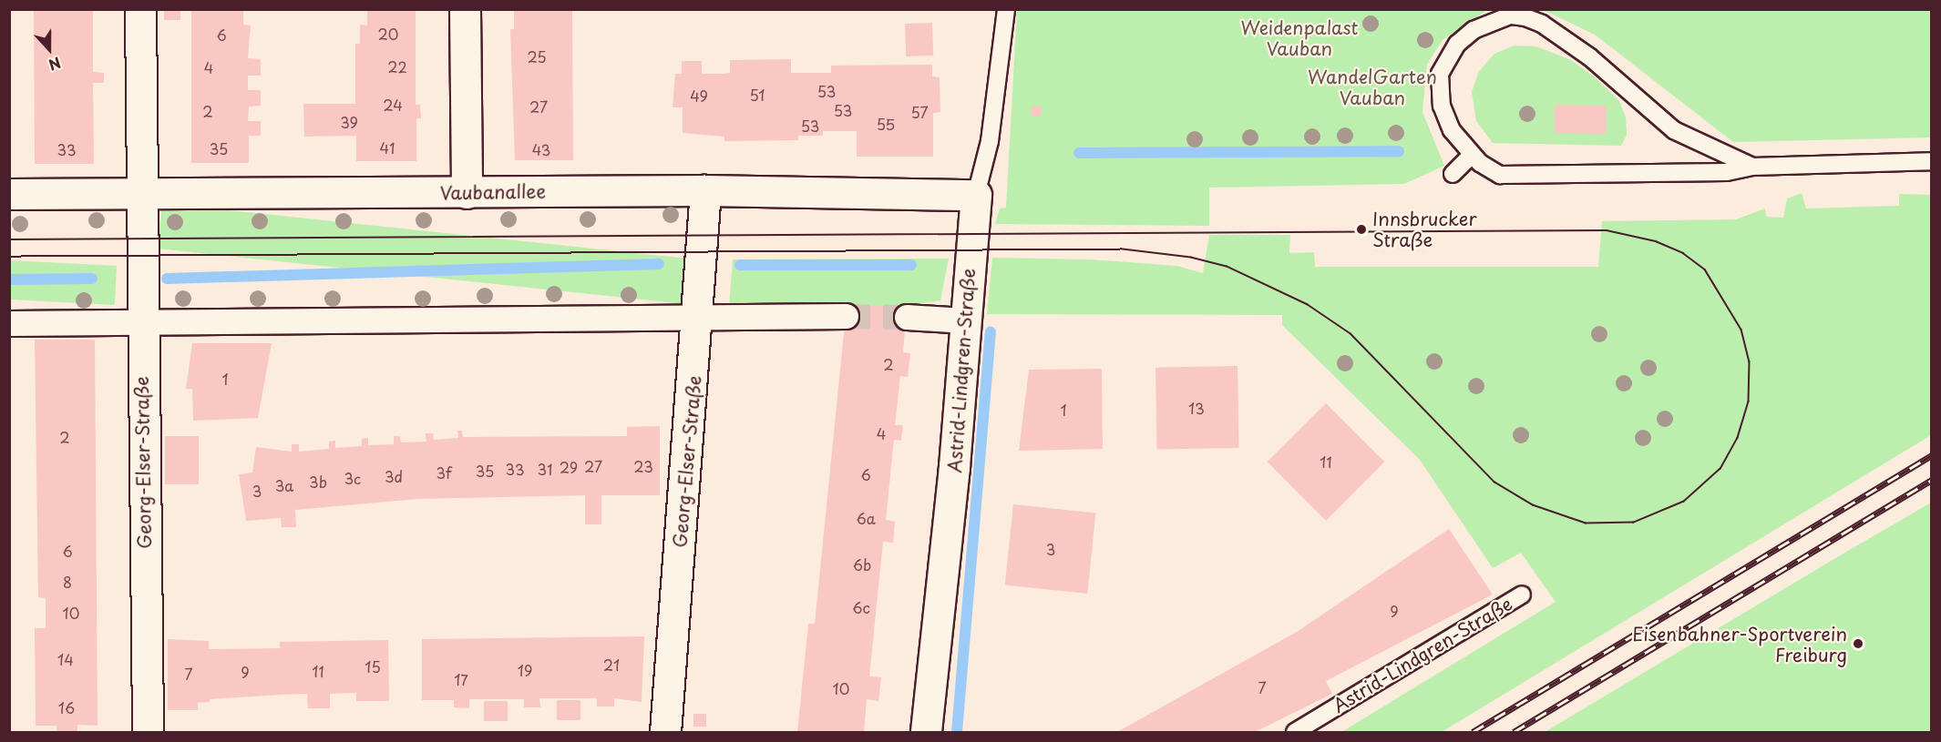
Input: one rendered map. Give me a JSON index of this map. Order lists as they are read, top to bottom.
{
  "streets": {
    "street": ["Vaubanallee", "Astrid-Lindgren-Straße", "Georg-Elser-Straße"]
  },
  "crossings": [
    ["Vaubanallee", "Astrid-Lindgren-Straße"],
    ["Vaubanallee", "Georg-Elser-Straße"]
  ],
  "parks": ["Weidenpalast Vauban", "WandelGarten Vauban"],
  "places": ["Innsbrucker Straße", "Eisenbahner-Sportverein Freiburg"],
  "house_numbers": [
    "20",
    "6",
    "25",
    "22",
    "4",
    "53",
    "51",
    "49",
    "24",
    "27",
    "53",
    "2",
    "57",
    "39",
    "55",
    "53",
    "41",
    "35",
    "33",
    "43",
    "2",
    "1",
    "13",
    "1",
    "4",
    "2",
    "11",
    "27",
    "23",
    "29",
    "33",
    "31",
    "35",
    "3f",
    "6",
    "3d",
    "3c",
    "3b",
    "3a",
    "3",
    "6a",
    "3",
    "6",
    "6b",
    "8",
    "6c",
    "9",
    "10",
    "14",
    "21",
    "15",
    "19",
    "11",
    "9",
    "7",
    "17",
    "7",
    "10",
    "16"
  ],
  "north": "bottom"
}
